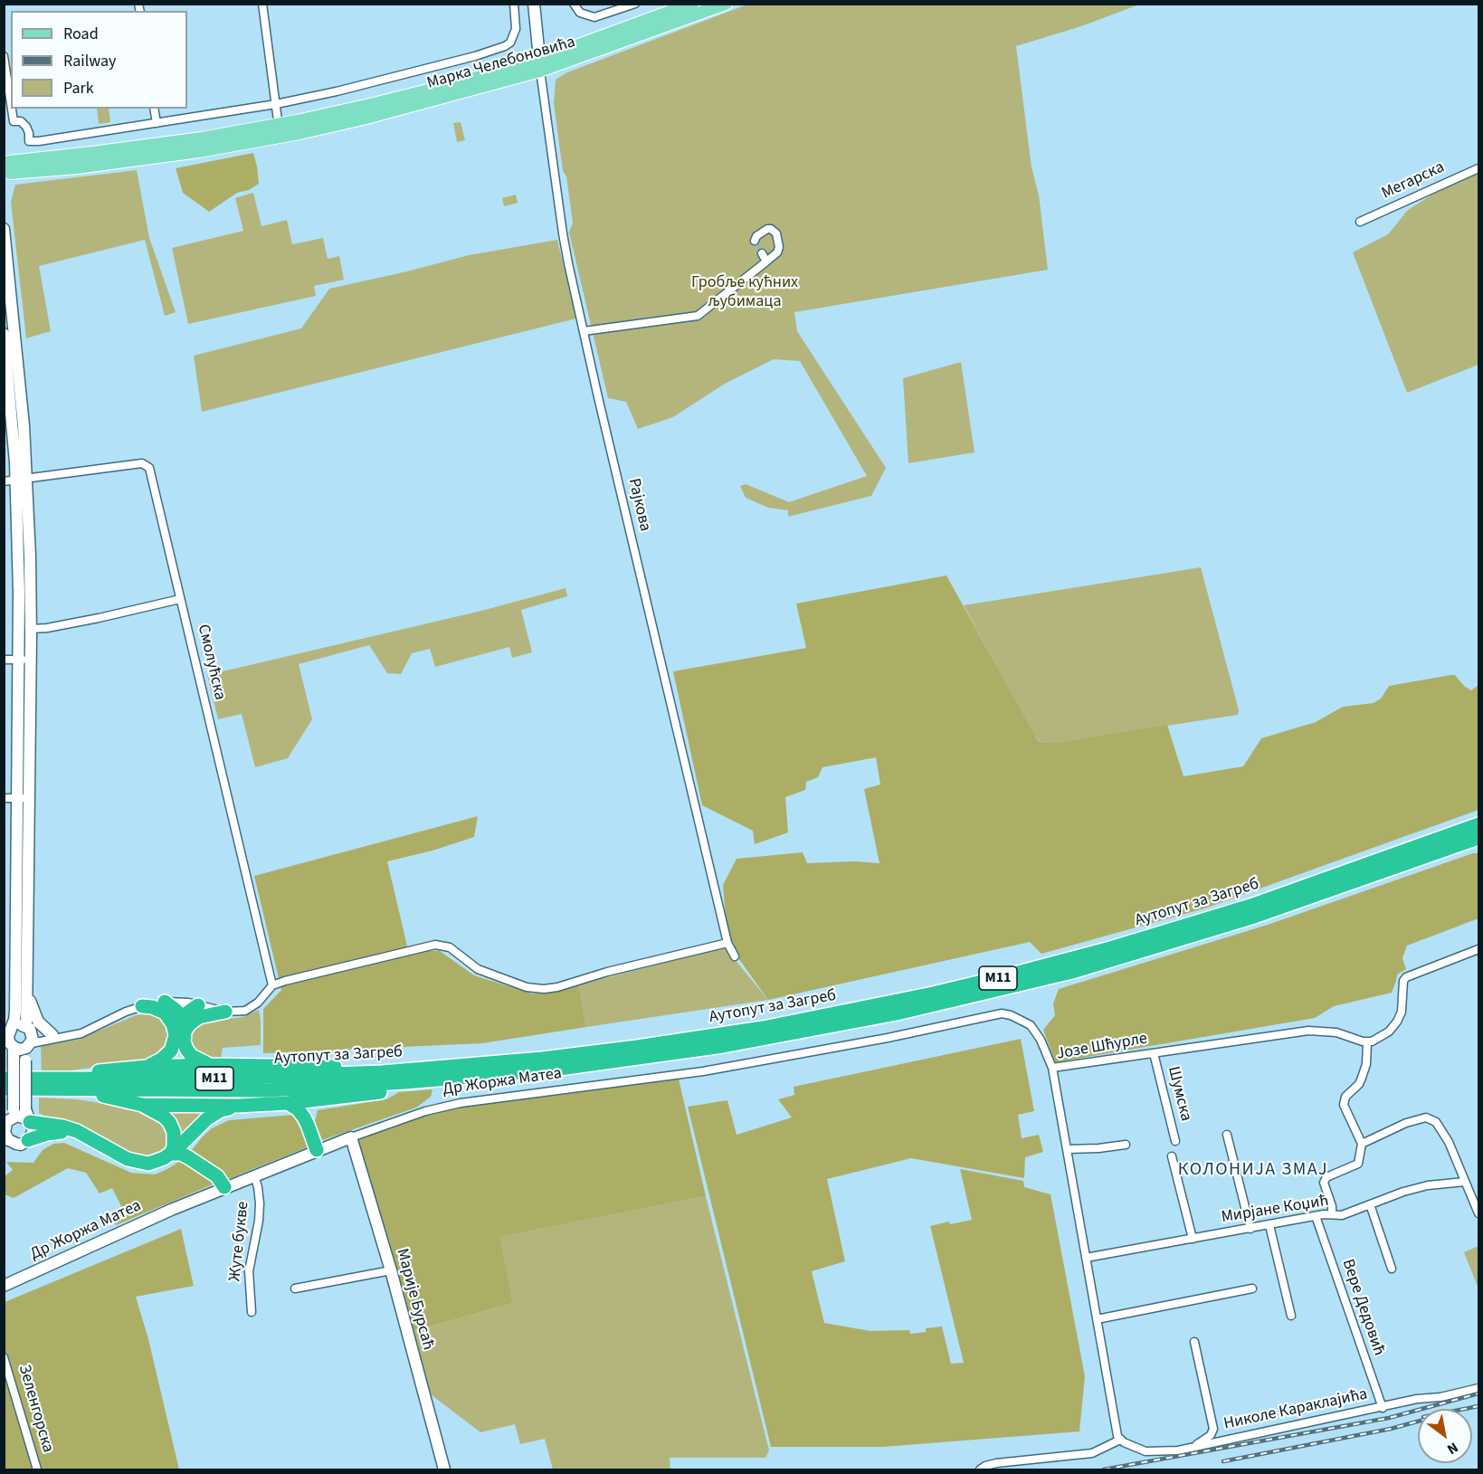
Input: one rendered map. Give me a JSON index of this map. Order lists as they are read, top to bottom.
{
  "streets": {
    "highway": ["Аутопут за Загреб", "M11"],
    "main road": ["Марка Челебоновића", "Др Жоржа Матеа", "Марије Бурсаћ"],
    "street": [
      "Мегарска",
      "Рајкова",
      "Смолућска",
      "Јозе Шћурле",
      "Шумска",
      "Мирјане Коџић",
      "Жуте букве",
      "Вере Дедовић",
      "Зеленгорска",
      "Николе Караклајића"
    ]
  },
  "crossings": [
    ["Марка Челебоновића", "Рајкова"],
    ["Аутопут за Загреб", "M11"],
    ["Јозе Шћурле", "Др Жоржа Матеа"],
    ["Јозе Шћурле", "Шумска"],
    ["Јозе Шћурле", "Мирјане Коџић"],
    ["Јозе Шћурле", "Николе Караклајића"],
    ["Др Жоржа Матеа", "Жуте букве"],
    ["Др Жоржа Матеа", "Марије Бурсаћ"],
    ["Мирјане Коџић", "Вере Дедовић"],
    ["Вере Дедовић", "Николе Караклајића"]
  ],
  "districts": ["КОЛОНИЈА ЗМАЈ"],
  "parks": ["Гробље кућних љубимаца"],
  "legend": ["Road", "Railway", "Park"],
  "north": "bottom right"
}
